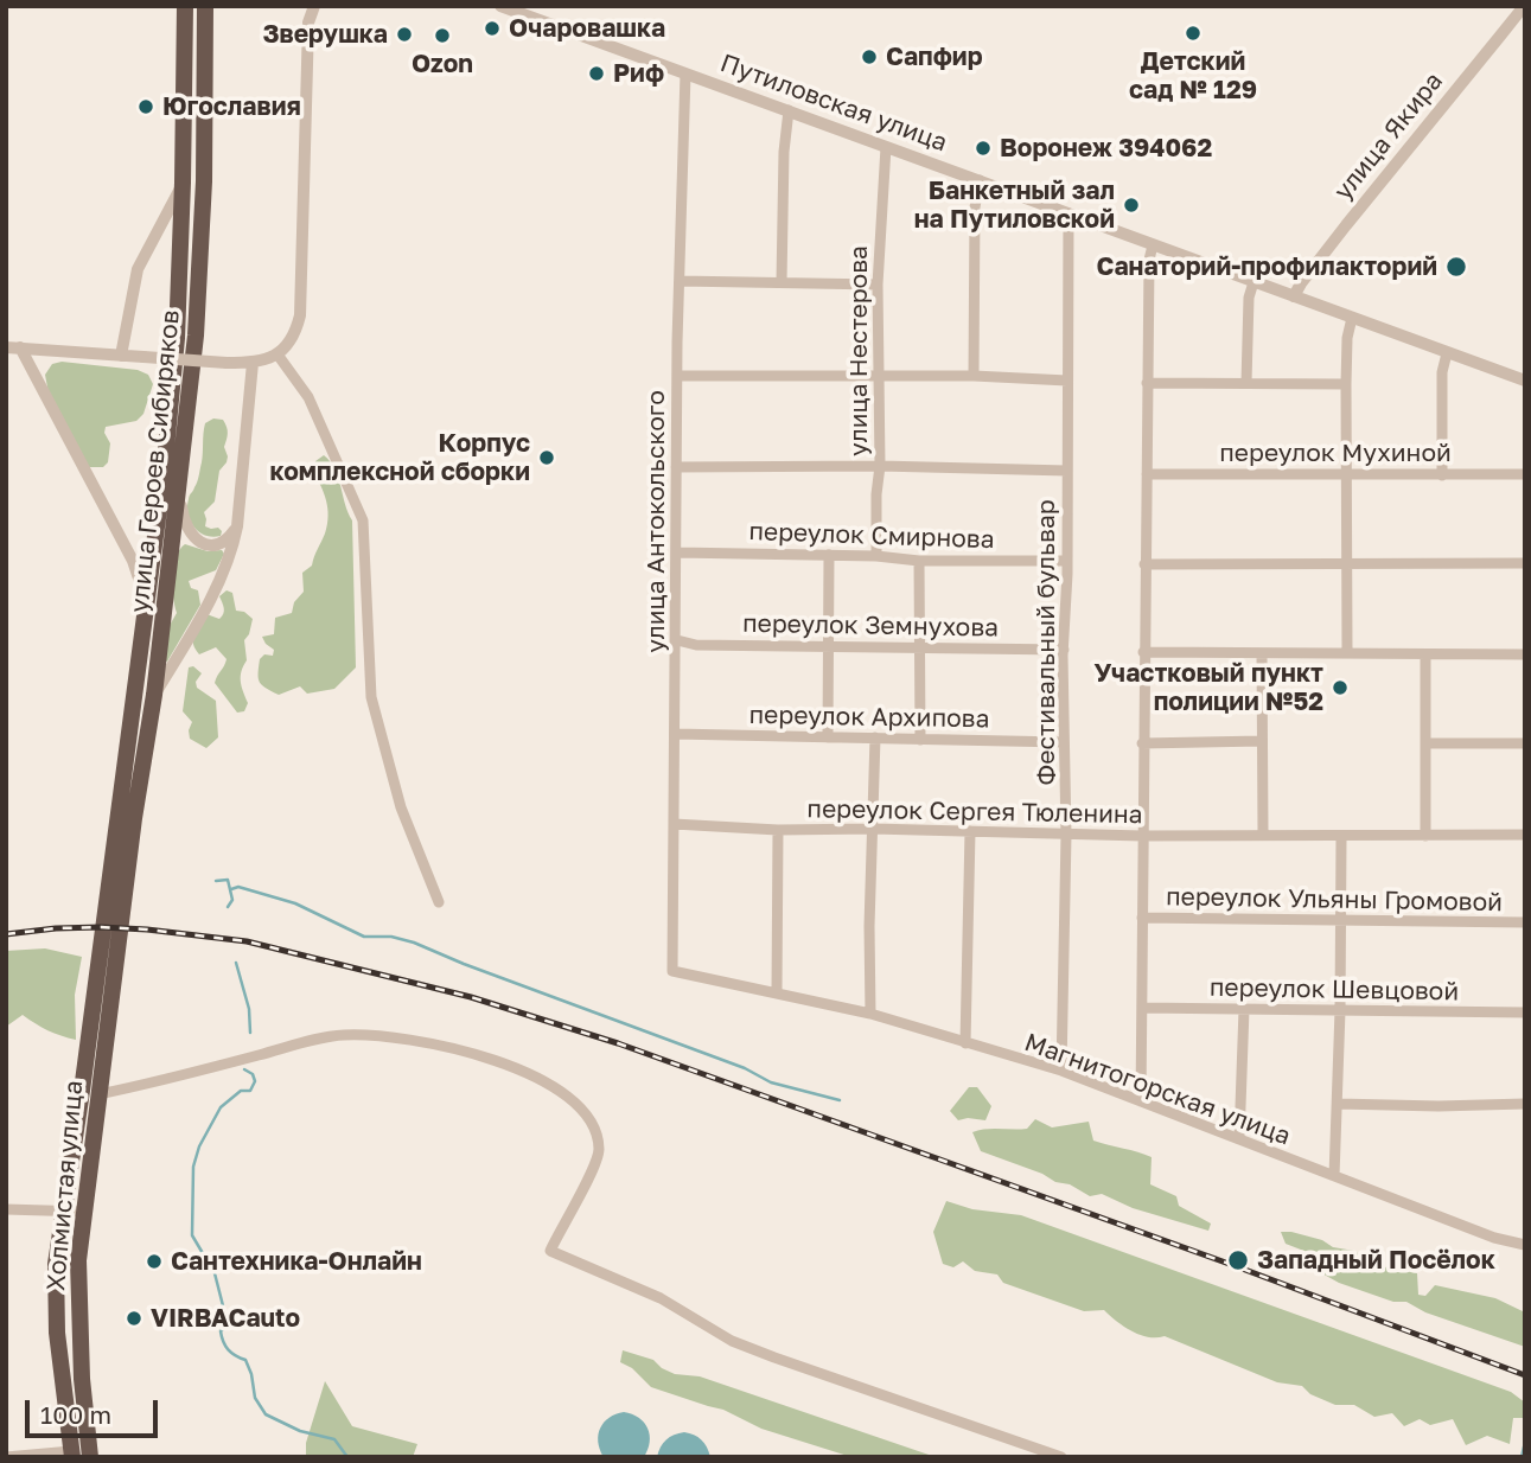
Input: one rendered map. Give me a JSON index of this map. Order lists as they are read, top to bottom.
{
  "streets": {
    "highway": ["улица Героев Сибиряков", "Холмистая улица"],
    "street": [
      "Путиловская улица",
      "улица Якира",
      "улица Нестерова",
      "переулок Мухиной",
      "улица Антокольского",
      "переулок Смирнова",
      "переулок Земнухова",
      "Фестивальный бульвар",
      "переулок Архипова",
      "переулок Сергея Тюленина",
      "переулок Ульяны Громовой",
      "переулок Шевцовой",
      "Магнитогорская улица"
    ]
  },
  "crossings": [
    ["Путиловская улица", "улица Якира"],
    ["Путиловская улица", "улица Нестерова"],
    ["Путиловская улица", "улица Антокольского"],
    ["Путиловская улица", "Фестивальный бульвар"],
    ["улица Нестерова", "переулок Смирнова"],
    ["улица Героев Сибиряков", "Холмистая улица"],
    ["улица Антокольского", "переулок Смирнова"],
    ["улица Антокольского", "переулок Земнухова"],
    ["улица Антокольского", "переулок Архипова"],
    ["улица Антокольского", "переулок Сергея Тюленина"],
    ["улица Антокольского", "Магнитогорская улица"],
    ["переулок Смирнова", "Фестивальный бульвар"],
    ["переулок Земнухова", "Фестивальный бульвар"],
    ["Фестивальный бульвар", "переулок Архипова"],
    ["Фестивальный бульвар", "переулок Сергея Тюленина"],
    ["Фестивальный бульвар", "Магнитогорская улица"]
  ],
  "places": [
    "Очаровашка",
    "Детский сад № 129",
    "Зверушка",
    "Ozon",
    "Сапфир",
    "Риф",
    "Югославия",
    "Воронеж 394062",
    "Банкетный зал на Путиловской",
    "Cанаторий-профилакторий",
    "Корпус комплексной сборки",
    "Участковый пункт полиции №52",
    "Западный Посёлок",
    "Сантехника-Онлайн",
    "VIRBACauto"
  ],
  "scale_bar": "100 m"
}
